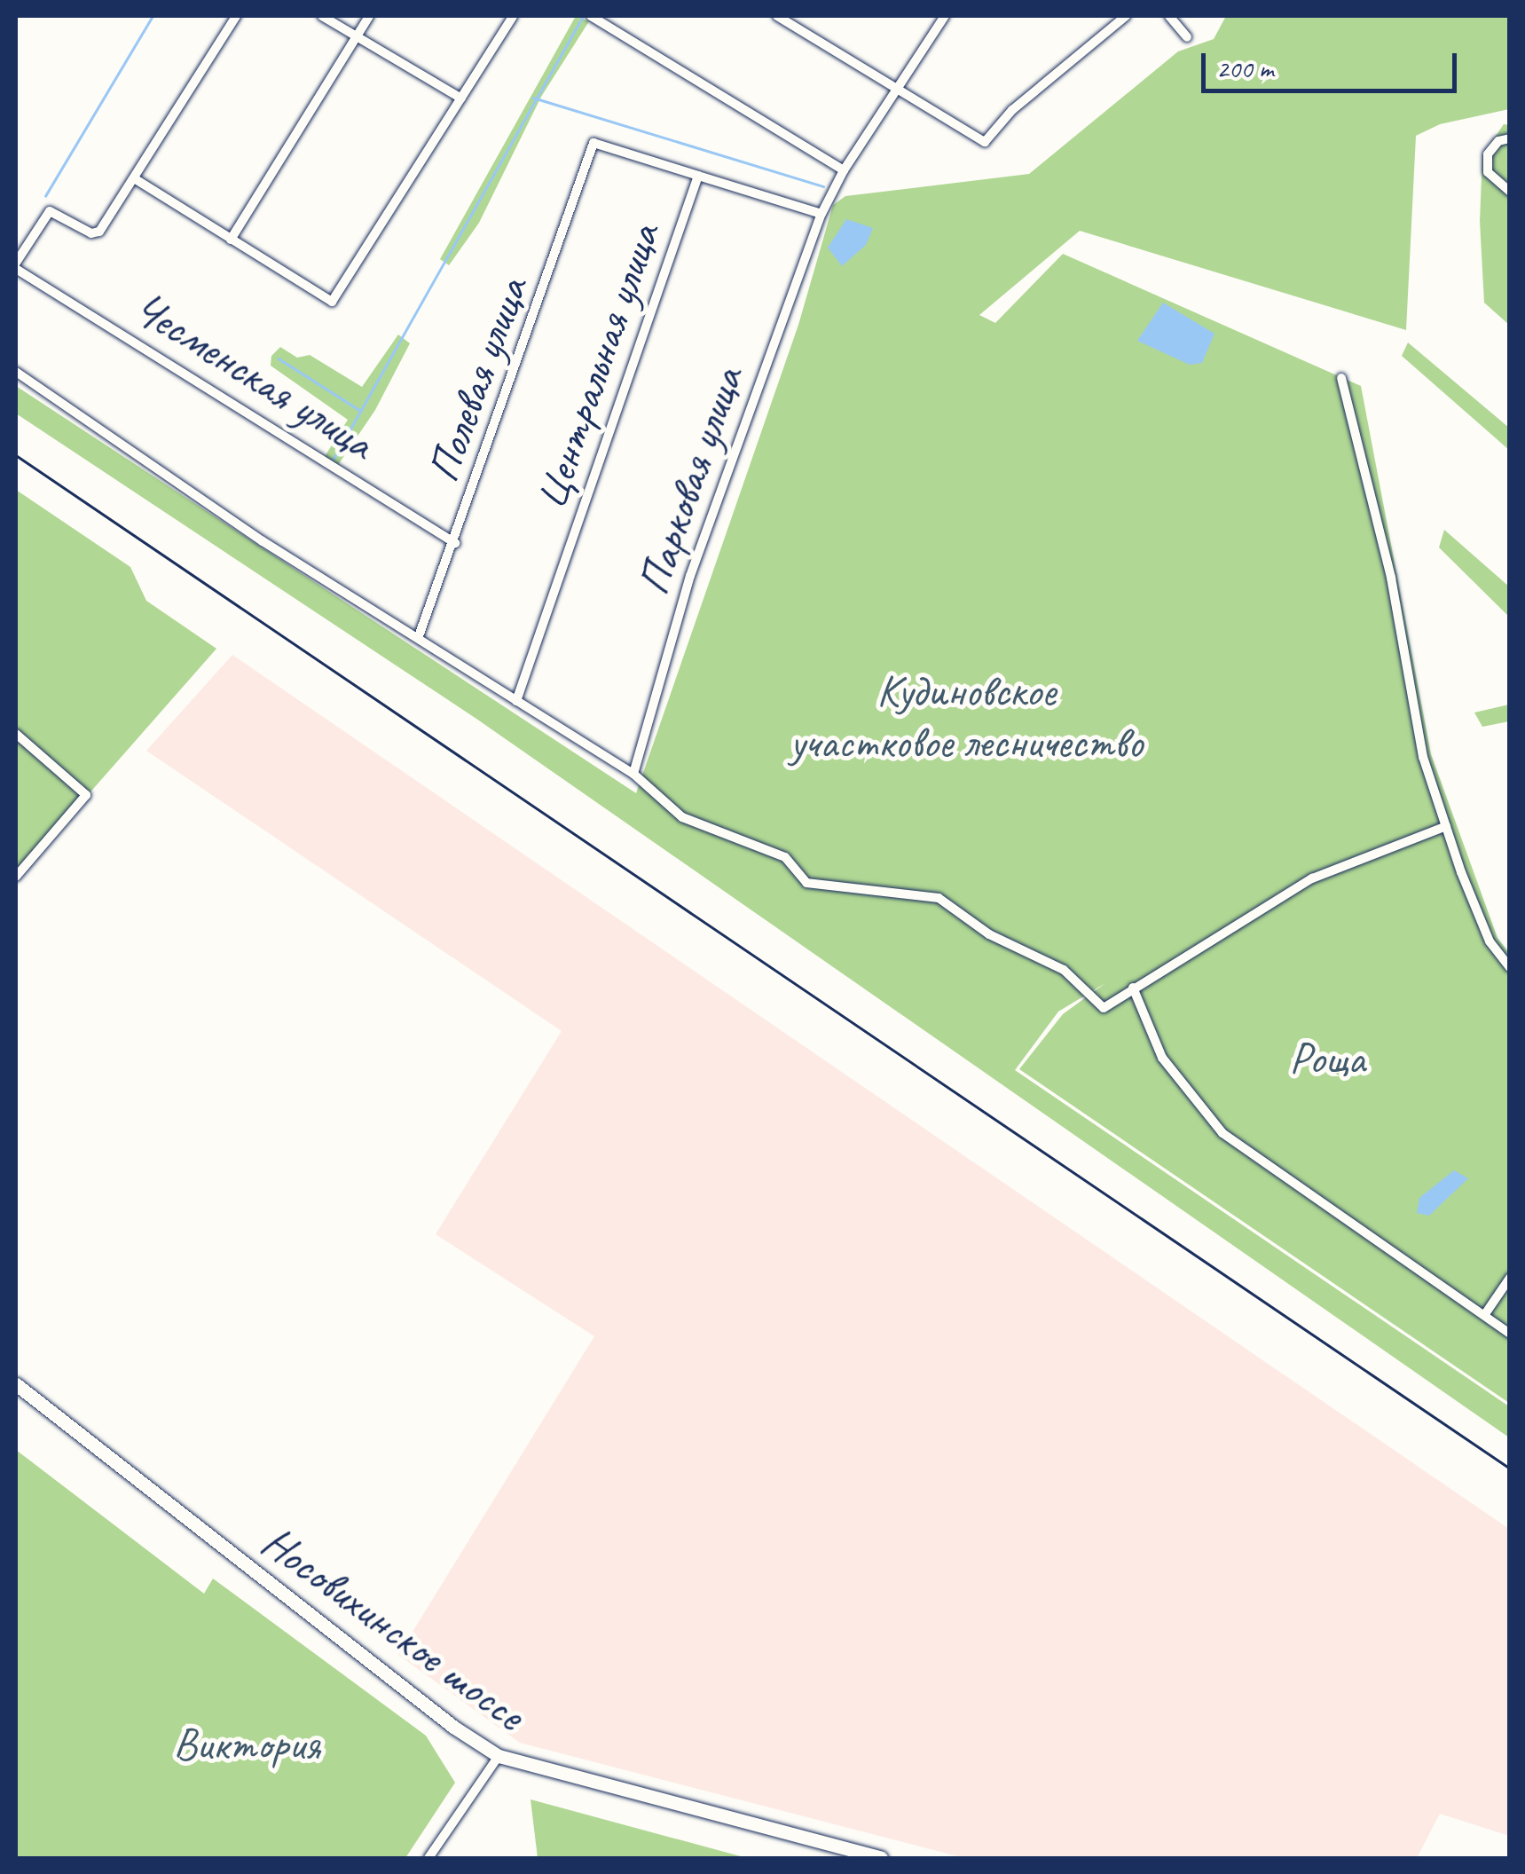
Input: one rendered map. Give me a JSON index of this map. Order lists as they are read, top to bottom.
{
  "streets": {
    "main road": ["Носовихинское шоссе"],
    "street": [
      "Центральная улица",
      "Чесменская улица",
      "Полевая улица",
      "Парковая улица"
    ]
  },
  "crossings": [
    ["Центральная улица", "Полевая улица"],
    ["Центральная улица", "Парковая улица"],
    ["Чесменская улица", "Полевая улица"]
  ],
  "parks": ["Кудиновское участковое лесничество", "Роща", "Виктория"],
  "scale_bar": "200 m"
}
